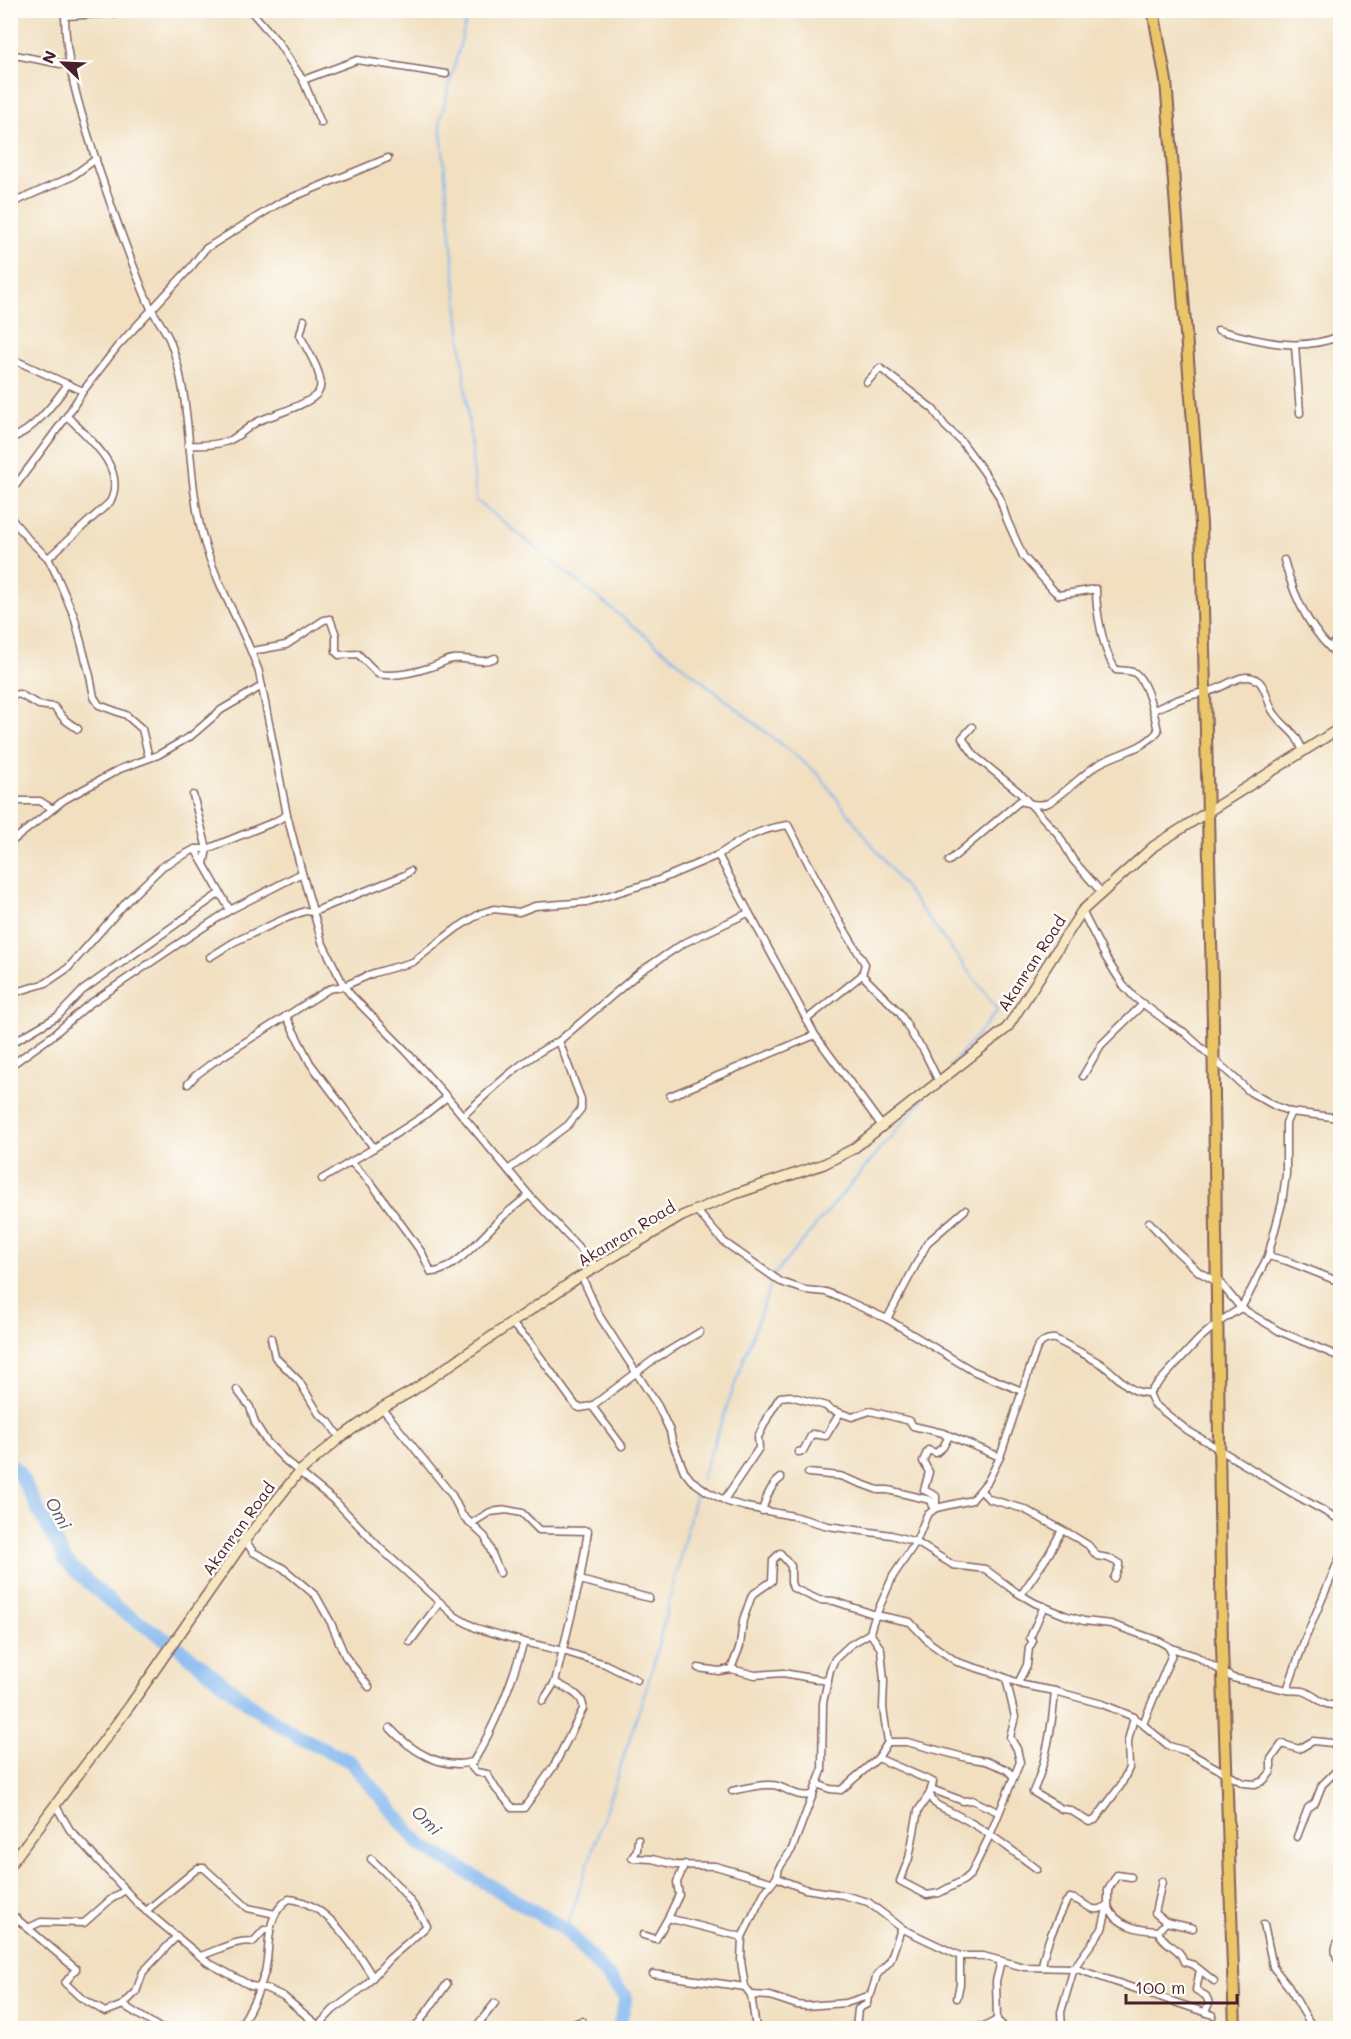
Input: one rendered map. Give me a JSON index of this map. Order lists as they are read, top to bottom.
{
  "streets": {
    "main road": ["Akanran Road"]
  },
  "water": ["Omi"],
  "scale_bar": "100 m",
  "north": "top left"
}
